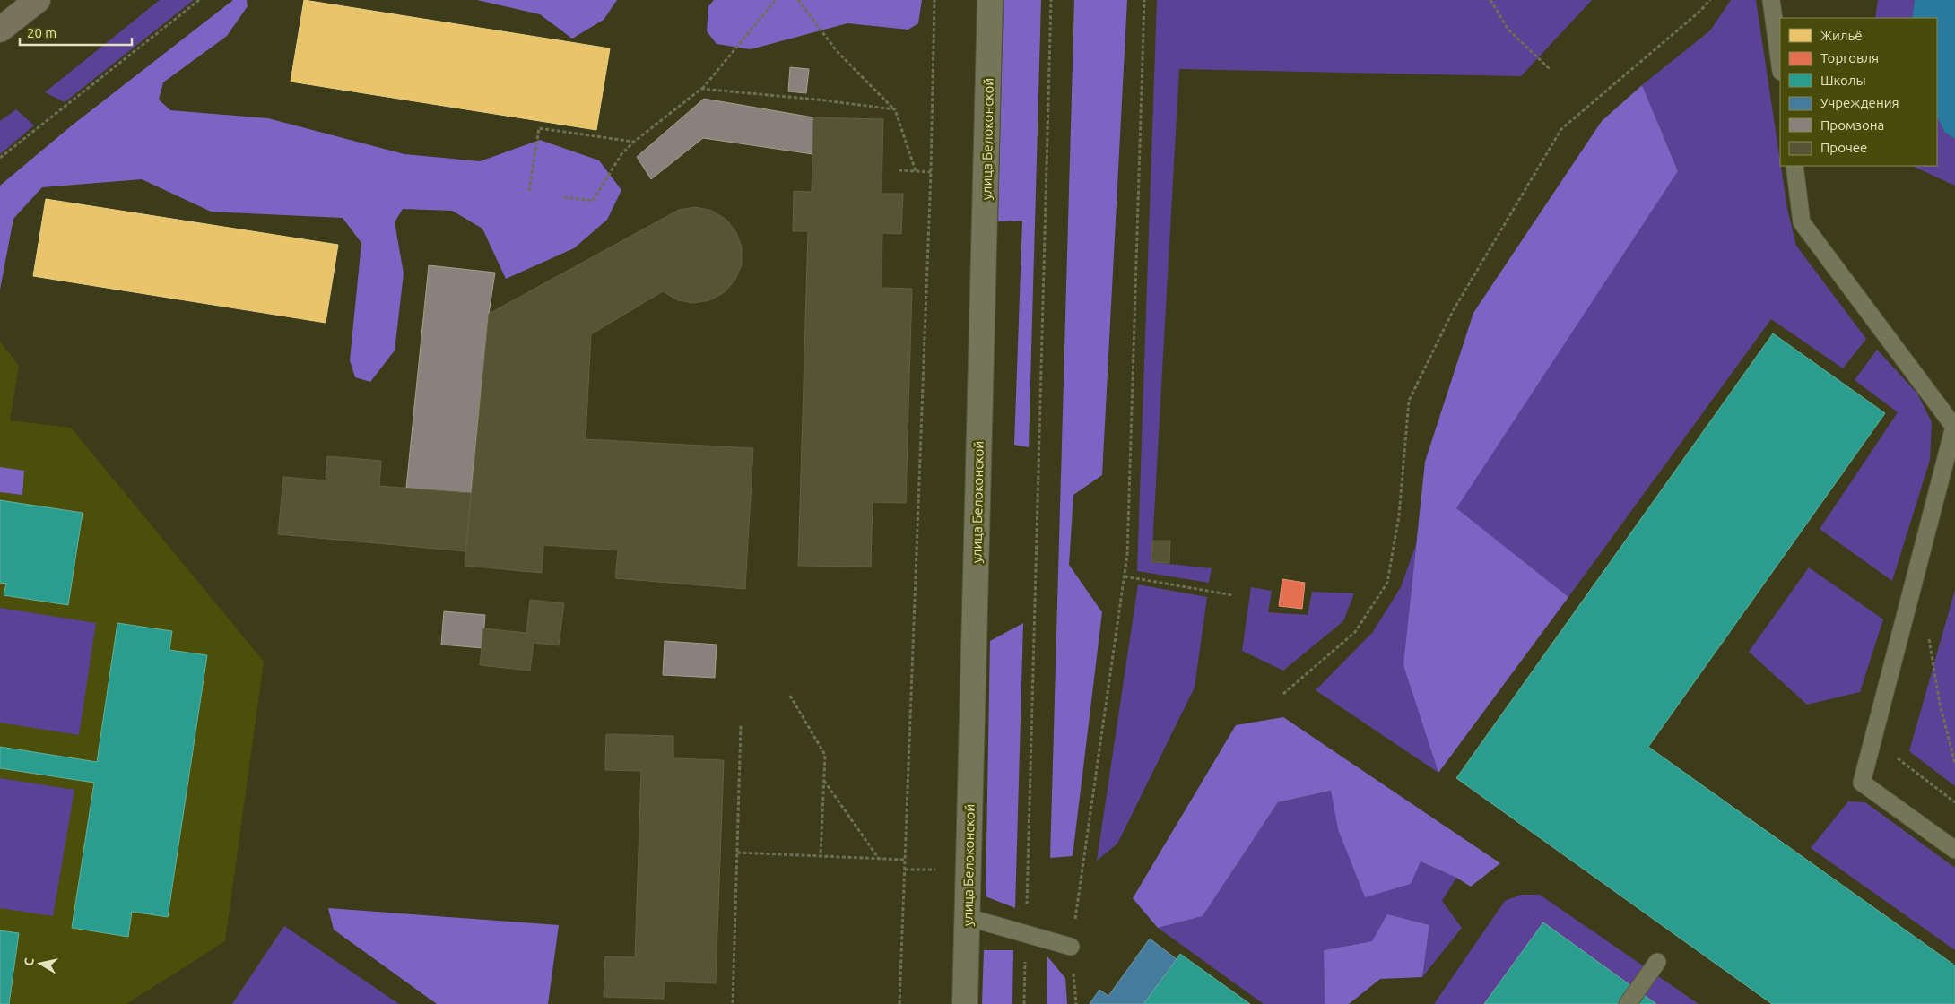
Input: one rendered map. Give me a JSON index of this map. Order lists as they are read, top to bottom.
{
  "streets": {
    "street": ["улица Белоконской"]
  },
  "legend": [
    "Жильё",
    "Торговля",
    "Школы",
    "Учреждения",
    "Промзона",
    "Прочее"
  ],
  "scale_bar": "20 m",
  "north": "left"
}
